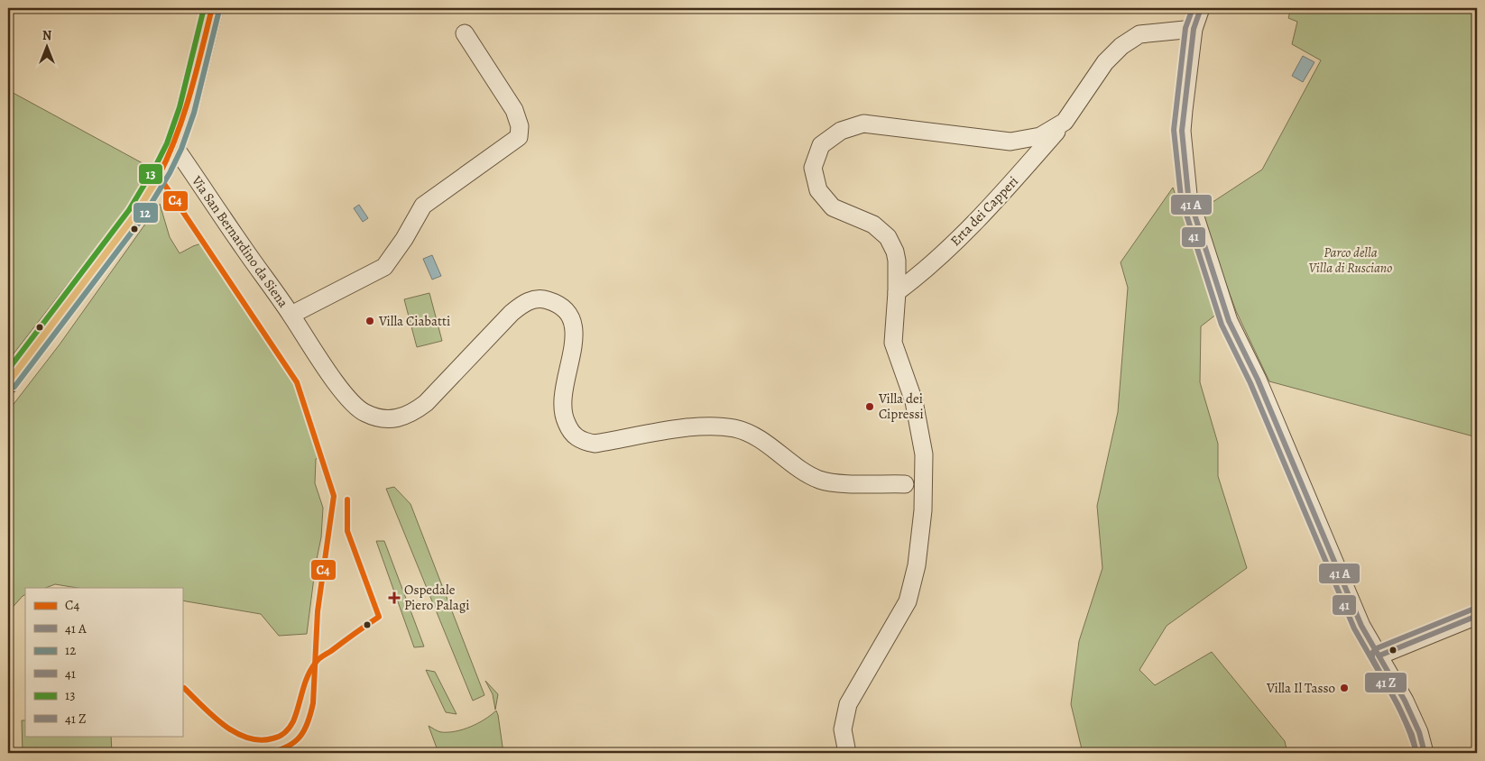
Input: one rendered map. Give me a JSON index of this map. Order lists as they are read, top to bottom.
{
  "streets": {
    "street": ["Erta dei Capperi", "Via San Bernardino da Siena"]
  },
  "parks": ["Parco della Villa di Rusciano"],
  "places": {
    "other": ["Villa Ciabatti", "Villa dei Cipressi", "Villa Il Tasso"],
    "health": ["Ospedale Piero Palagi"]
  },
  "lines": [
    "transit line C4",
    "transit line 41",
    "transit line 13",
    "transit line 12"
  ],
  "legend": [
    "C4",
    "41 A",
    "12",
    "41",
    "13",
    "41 Z"
  ],
  "north": "top"
}
